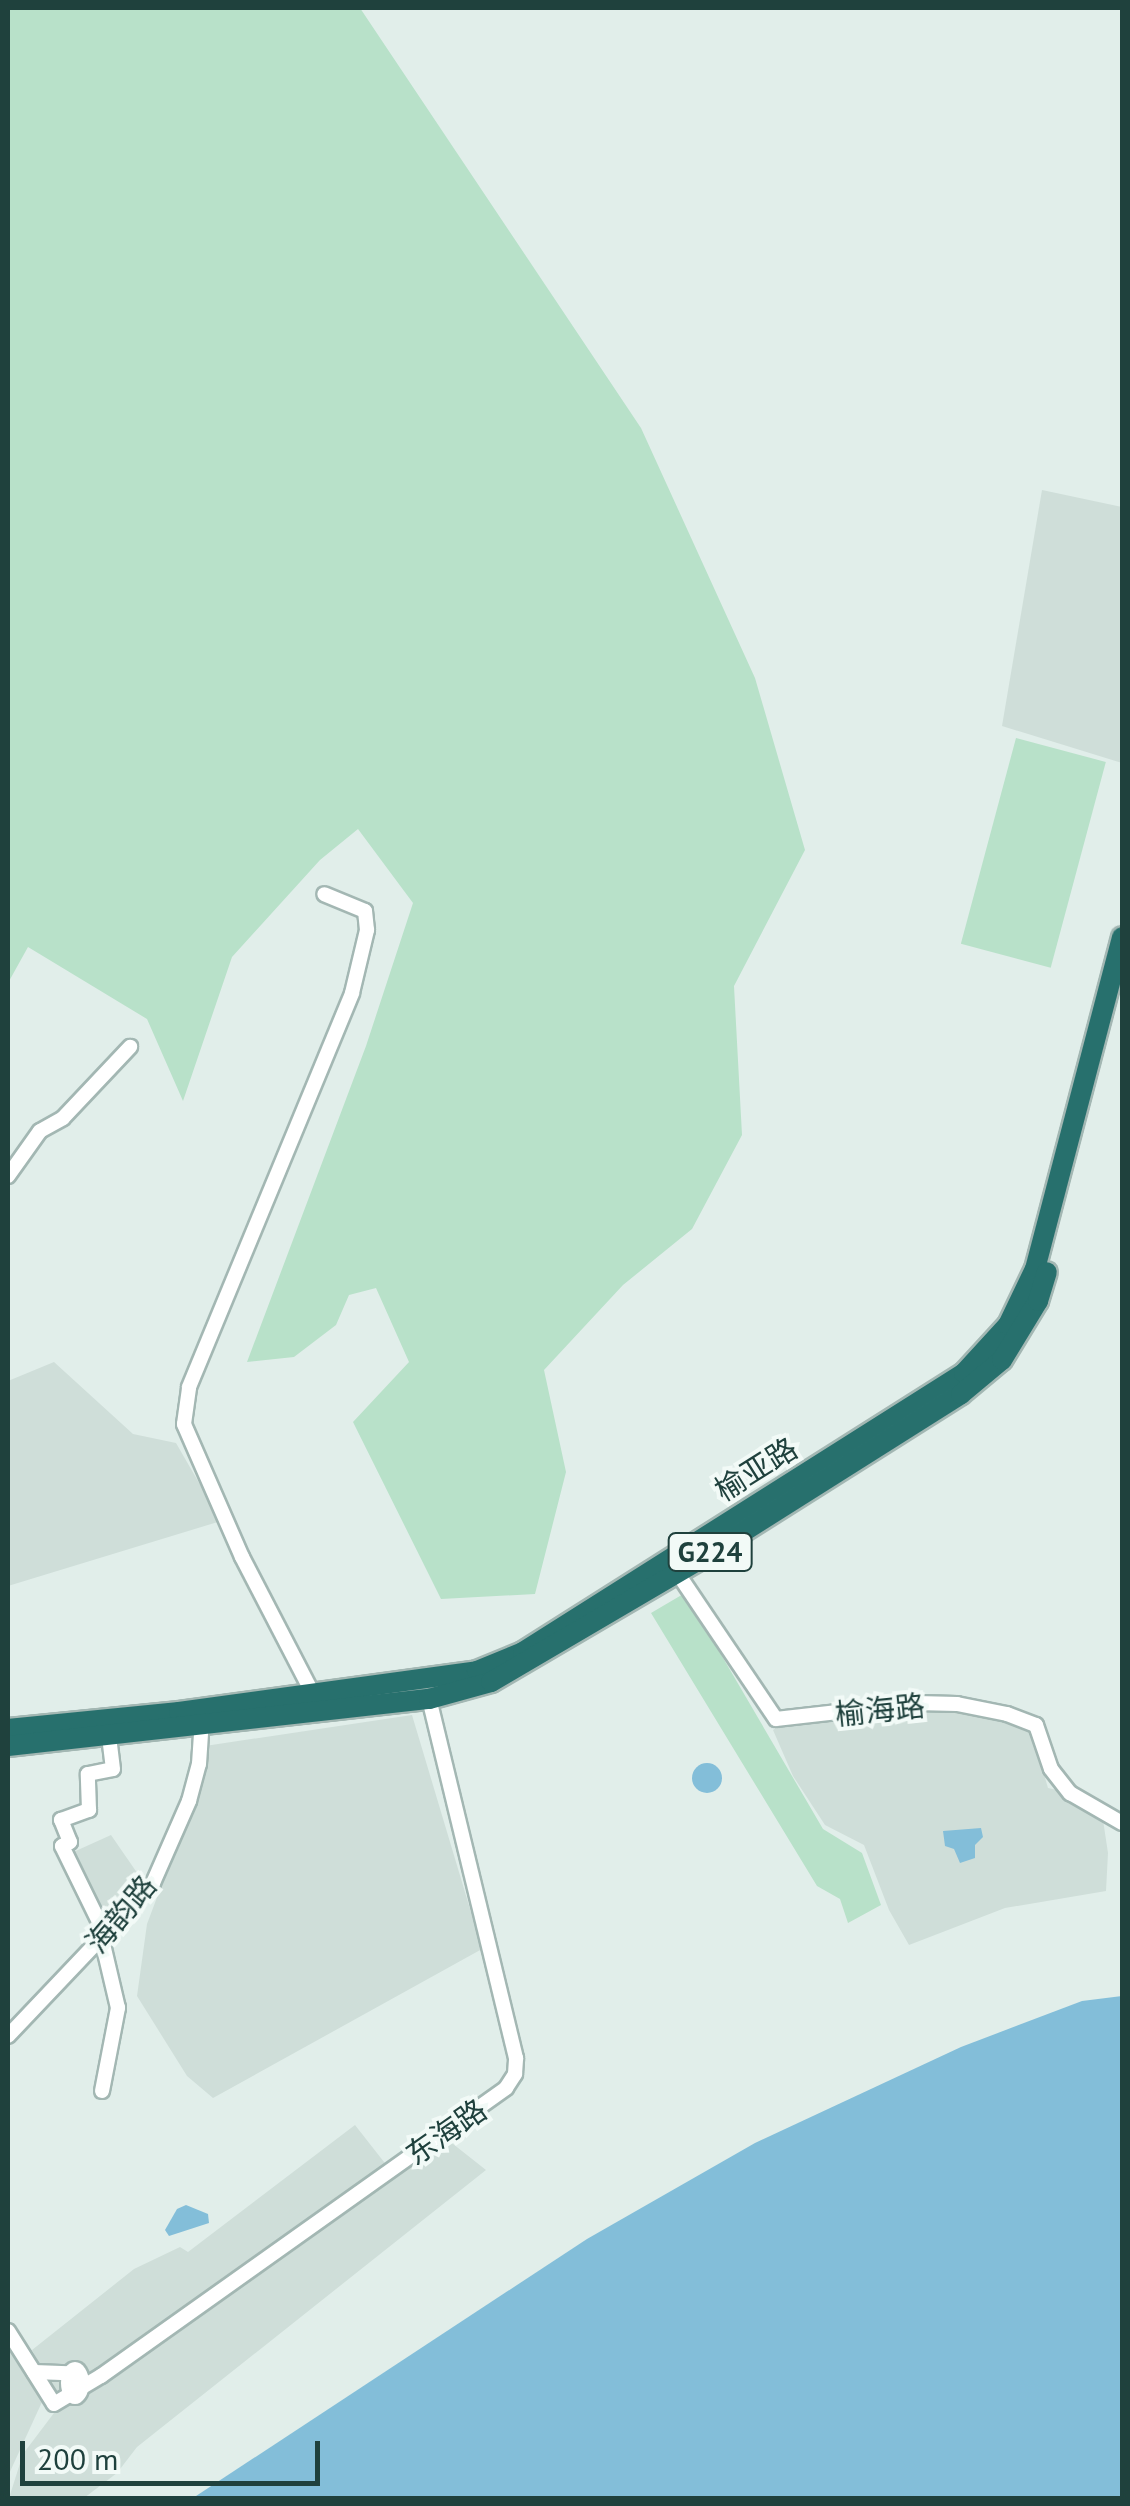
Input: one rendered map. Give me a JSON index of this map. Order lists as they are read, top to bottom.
{
  "streets": {
    "highway": ["榆亚路", "G224"],
    "street": ["榆海路", "海韵路", "东海路"]
  },
  "crossings": [
    ["榆亚路", "榆海路"],
    ["榆亚路", "海韵路"],
    ["榆亚路", "东海路"]
  ],
  "scale_bar": "200 m"
}
